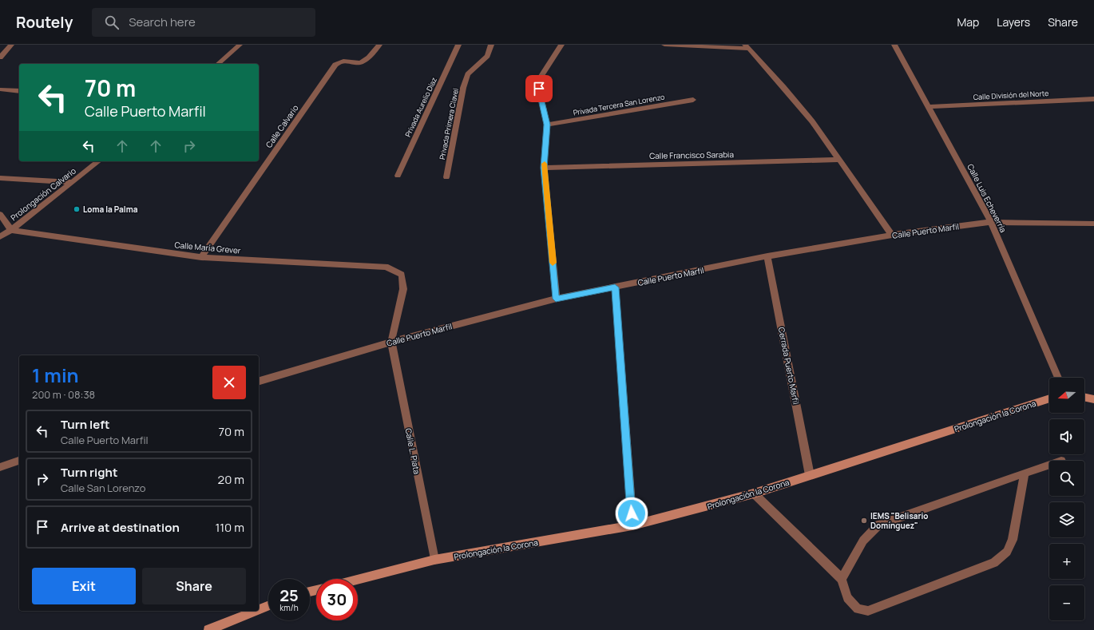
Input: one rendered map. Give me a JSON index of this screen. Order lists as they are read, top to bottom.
{
  "streets": {
    "street": [
      "Calle División del Norte",
      "Privada Tercera San Lorenzo",
      "Privada Aurelio Díaz",
      "Privada Primera Clavel",
      "Calle Calvario",
      "Calle Francisco Sarabia",
      "Prolongación Calvario",
      "Calle Luis Echeverría",
      "Calle Puerto Marfil",
      "Calle María Grever",
      "Cerrada Puerto Marfil",
      "Prolongación la Corona",
      "Calle L. Plata"
    ]
  },
  "crossings": [
    ["Calle División del Norte", "Calle Luis Echeverría"],
    ["Calle Calvario", "Calle María Grever"],
    ["Prolongación Calvario", "Calle María Grever"],
    ["Calle Luis Echeverría", "Calle Puerto Marfil"],
    ["Calle Puerto Marfil", "Calle María Grever"],
    ["Calle Puerto Marfil", "Cerrada Puerto Marfil"],
    ["Calle Puerto Marfil", "Calle L. Plata"],
    ["Calle María Grever", "Calle L. Plata"],
    ["Cerrada Puerto Marfil", "Prolongación la Corona"],
    ["Prolongación la Corona", "Calle L. Plata"]
  ],
  "places": ["Loma la Palma", "IEMS \"Belisario Domínguez\""],
  "north": "left",
  "page": {
    "header": "Routely",
    "search": "Search here",
    "nav": ["Map", "Layers", "Share"],
    "turn": ["70 m", "Calle Puerto Marfil"],
    "heading": ["1 min", "200 m · 08:38"],
    "map_buttons": ["+", "−"],
    "list": [
      {
        "name": "Turn left",
        "note": "Calle Puerto Marfil",
        "value": "70 m"
      },
      {
        "name": "Turn right",
        "note": "Calle San Lorenzo",
        "value": "20 m"
      },
      {
        "name": "Arrive at destination",
        "value": "110 m"
      }
    ],
    "buttons": ["Exit", "Share"],
    "speed": "25 km/h",
    "limit": "30"
  }
}
